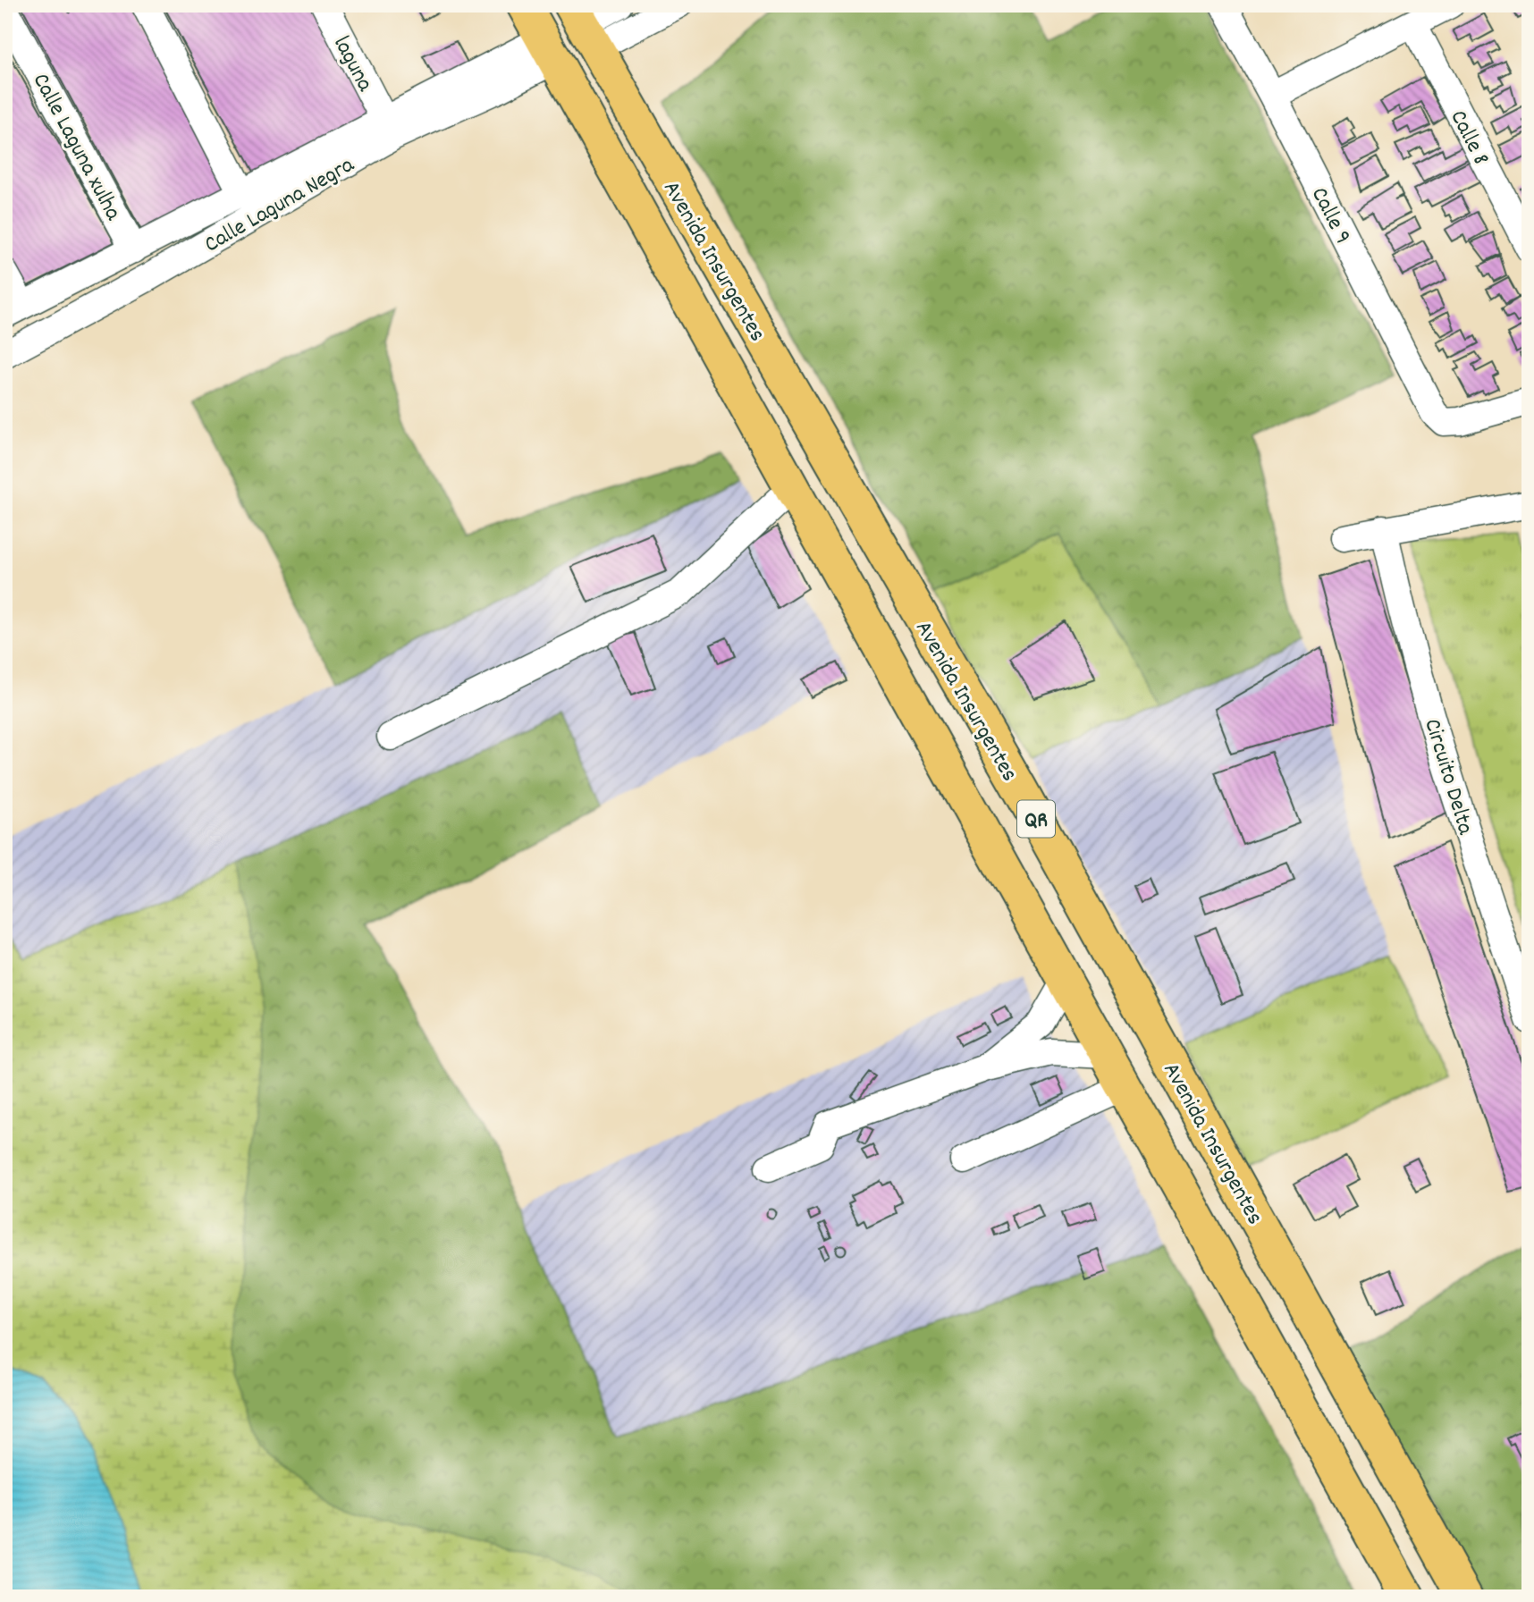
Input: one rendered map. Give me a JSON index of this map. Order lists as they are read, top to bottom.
{
  "streets": {
    "main road": ["Avenida Insurgentes", "QR"],
    "street": [
      "laguna",
      "Calle 8",
      "Calle Laguna xulha",
      "Calle Laguna Negra",
      "Calle 9",
      "Circuito Delta"
    ]
  },
  "crossings": [
    ["laguna", "Calle Laguna Negra"],
    ["Calle Laguna xulha", "Calle Laguna Negra"],
    ["Calle Laguna Negra", "Avenida Insurgentes"]
  ]
}
